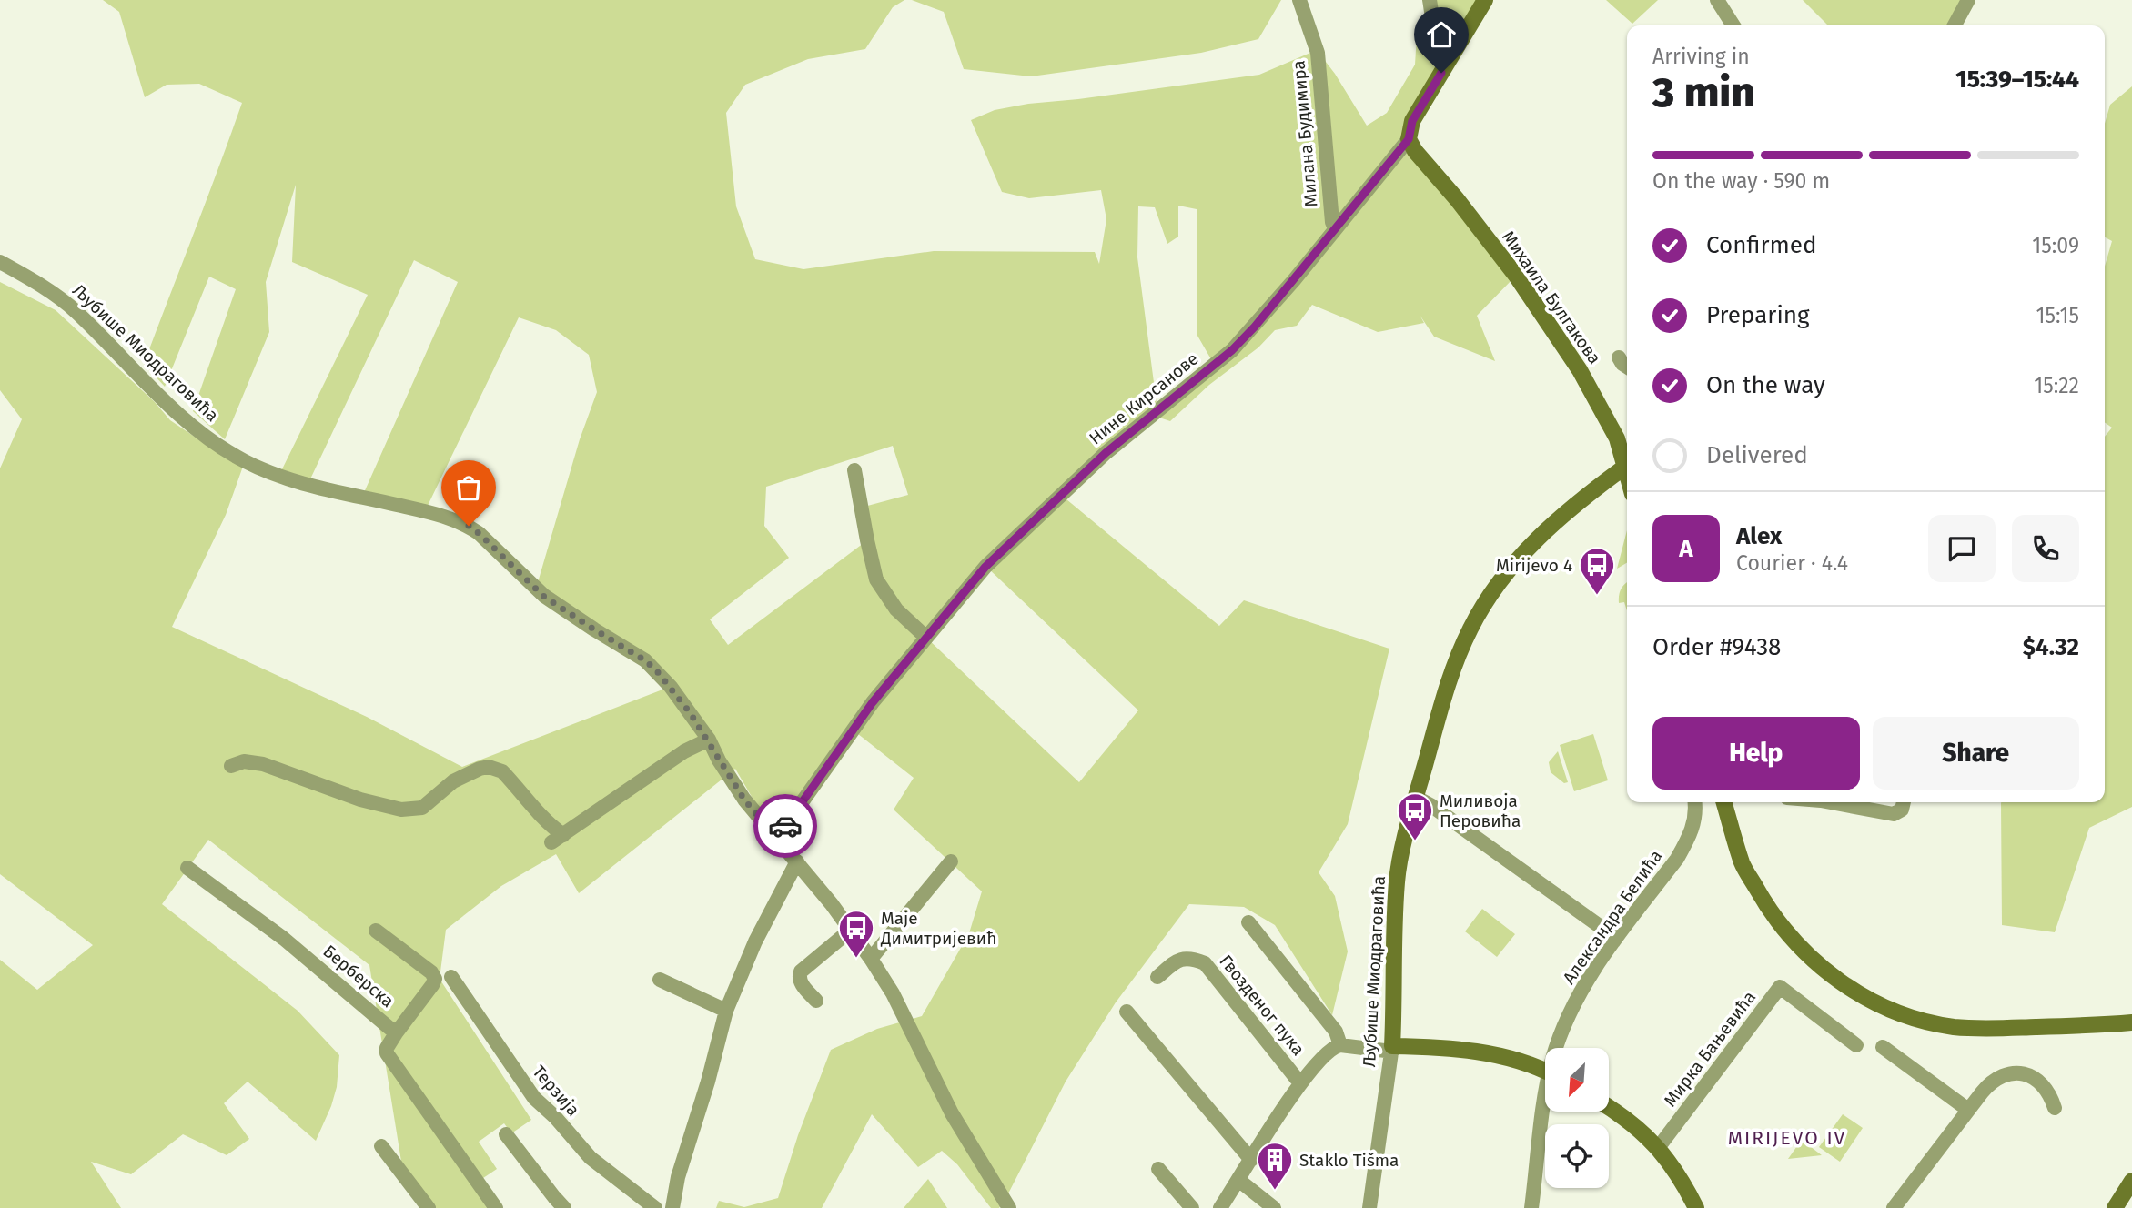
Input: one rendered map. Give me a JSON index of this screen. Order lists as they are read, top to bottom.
{
  "streets": {
    "street": [
      "Милана Будимира",
      "Михаила Булгакова",
      "Љубише Миодраговића",
      "Нине Кирсанове",
      "Александра Белића",
      "Берберска",
      "Гвозденог пука",
      "Мирка Бањевића",
      "Терзија"
    ]
  },
  "crossings": [
    ["Милана Будимира", "Нине Кирсанове"],
    ["Михаила Булгакова", "Нине Кирсанове"],
    ["Љубише Миодраговића", "Нине Кирсанове"]
  ],
  "districts": ["MIRIJEVO IV"],
  "places": {
    "bus stop": ["Mirijevo 4", "Миливоја Перовића", "Маје Димитријевић"],
    "building": ["Staklo Tišma"]
  },
  "north": "bottom left",
  "page": {
    "heading": ["3 min", "Arriving in", "15:39–15:44"],
    "panel": [
      "Alex",
      "Courier · 4.4",
      "Order #9438",
      "$4.32"
    ],
    "bar": "On the way · 590 m",
    "list": [
      ["Confirmed", "15:09"],
      ["Preparing", "15:15"],
      ["On the way", "15:22"],
      "Delivered"
    ],
    "round": "A",
    "buttons": ["Help", "Share"]
  }
}
